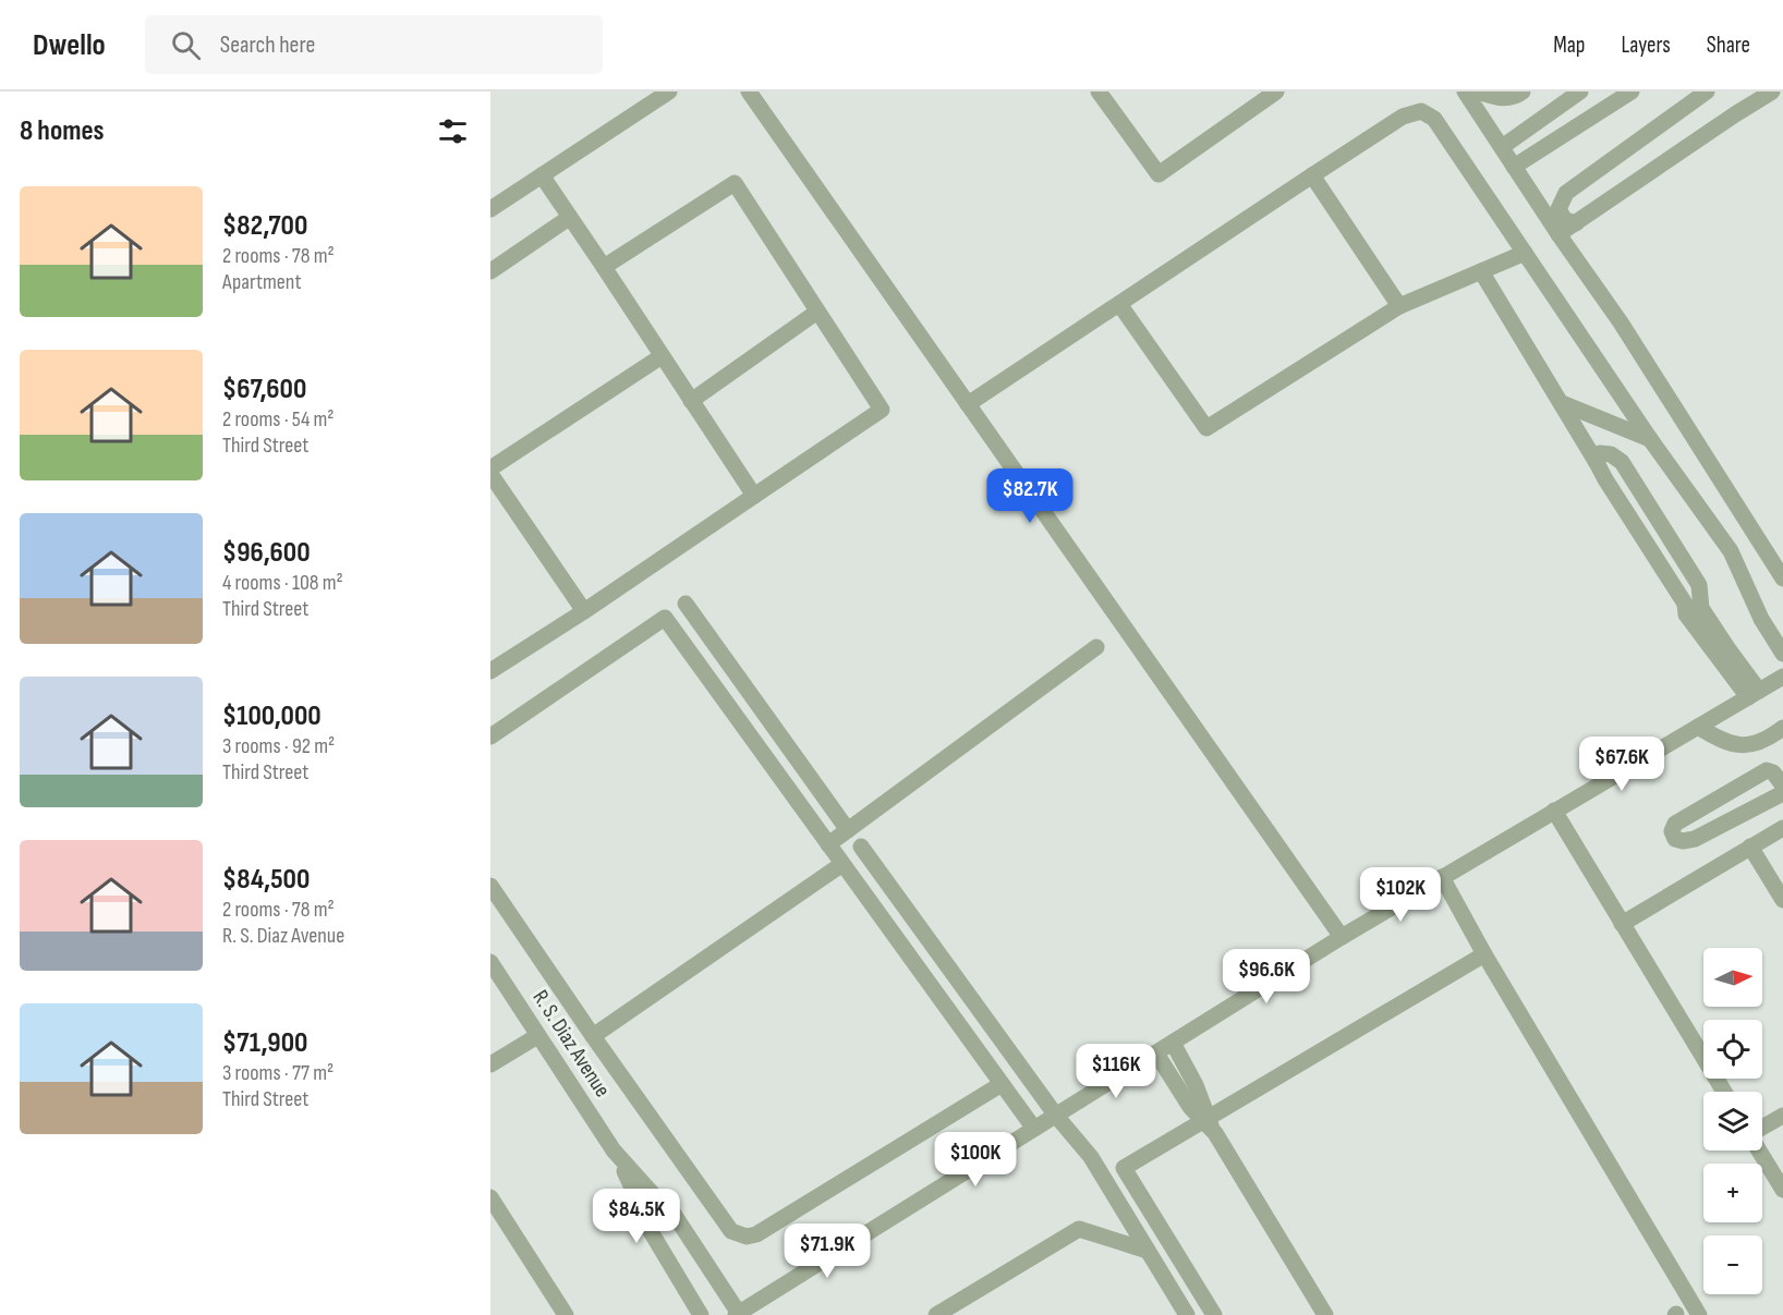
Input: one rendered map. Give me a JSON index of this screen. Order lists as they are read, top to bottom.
{
  "streets": {
    "street": ["R. S. Diaz Avenue"]
  },
  "north": "right",
  "page": {
    "header": "Dwello",
    "search": "Search here",
    "nav": ["Map", "Layers", "Share"],
    "heading": "8 homes",
    "list": [
      {
        "name": "$82,700",
        "note": "2 rooms · 78 m² · Apartment"
      },
      {
        "name": "$67,600",
        "note": "2 rooms · 54 m² · Third Street"
      },
      {
        "name": "$96,600",
        "note": "4 rooms · 108 m² · Third Street"
      },
      {
        "name": "$100,000",
        "note": "3 rooms · 92 m² · Third Street"
      },
      {
        "name": "$84,500",
        "note": "2 rooms · 78 m² · R. S. Diaz Avenue"
      },
      {
        "name": "$71,900",
        "note": "3 rooms · 77 m² · Third Street"
      }
    ],
    "price": [
      "$82.7K",
      "$67.6K",
      "$102K",
      "$96.6K",
      "$116K",
      "$100K",
      "$84.5K",
      "$71.9K"
    ],
    "map_buttons": ["+", "−"]
  }
}
